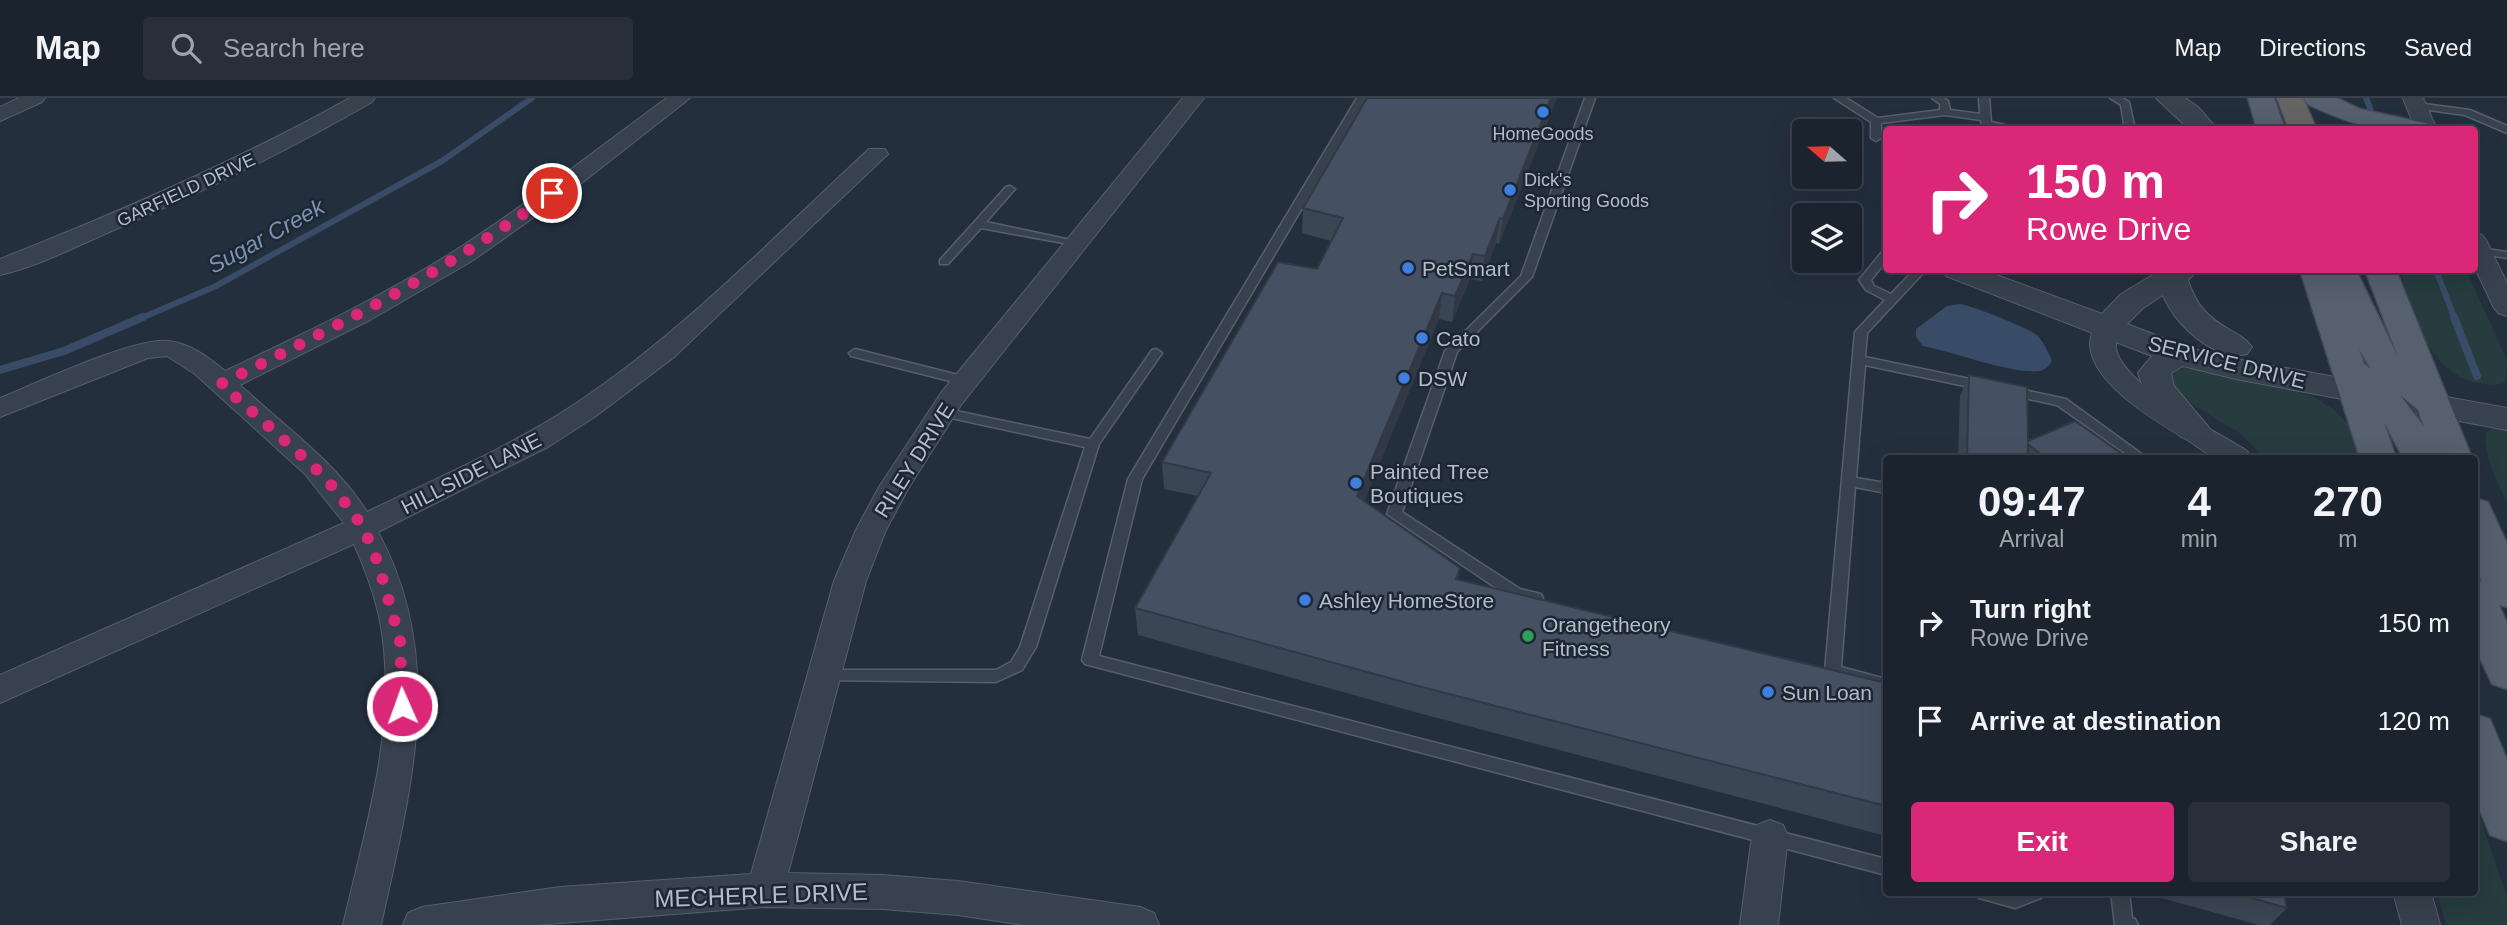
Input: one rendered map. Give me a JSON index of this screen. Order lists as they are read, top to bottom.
{
  "streets": {
    "street": [
      "GARFIELD DRIVE",
      "SERVICE DRIVE",
      "RILEY DRIVE",
      "HILLSIDE LANE",
      "MECHERLE DRIVE"
    ]
  },
  "crossings": [
    ["RILEY DRIVE", "MECHERLE DRIVE"]
  ],
  "water": ["Sugar Creek"],
  "places": [
    "HomeGoods",
    "Dick's Sporting Goods",
    "PetSmart",
    "Cato",
    "DSW",
    "Painted Tree Boutiques",
    "Ashley HomeStore",
    "Orangetheory Fitness",
    "Sun Loan"
  ],
  "north": "left",
  "page": {
    "header": "Map",
    "search": "Search here",
    "nav": ["Map", "Directions", "Saved"],
    "turn": ["150 m", "Rowe Drive"],
    "eta": [
      "09:47",
      "Arrival",
      "4",
      "min",
      "270",
      "m"
    ],
    "list": [
      {
        "name": "Turn right",
        "note": "Rowe Drive",
        "value": "150 m"
      },
      {
        "name": "Arrive at destination",
        "value": "120 m"
      }
    ],
    "buttons": ["Exit", "Share"]
  }
}
